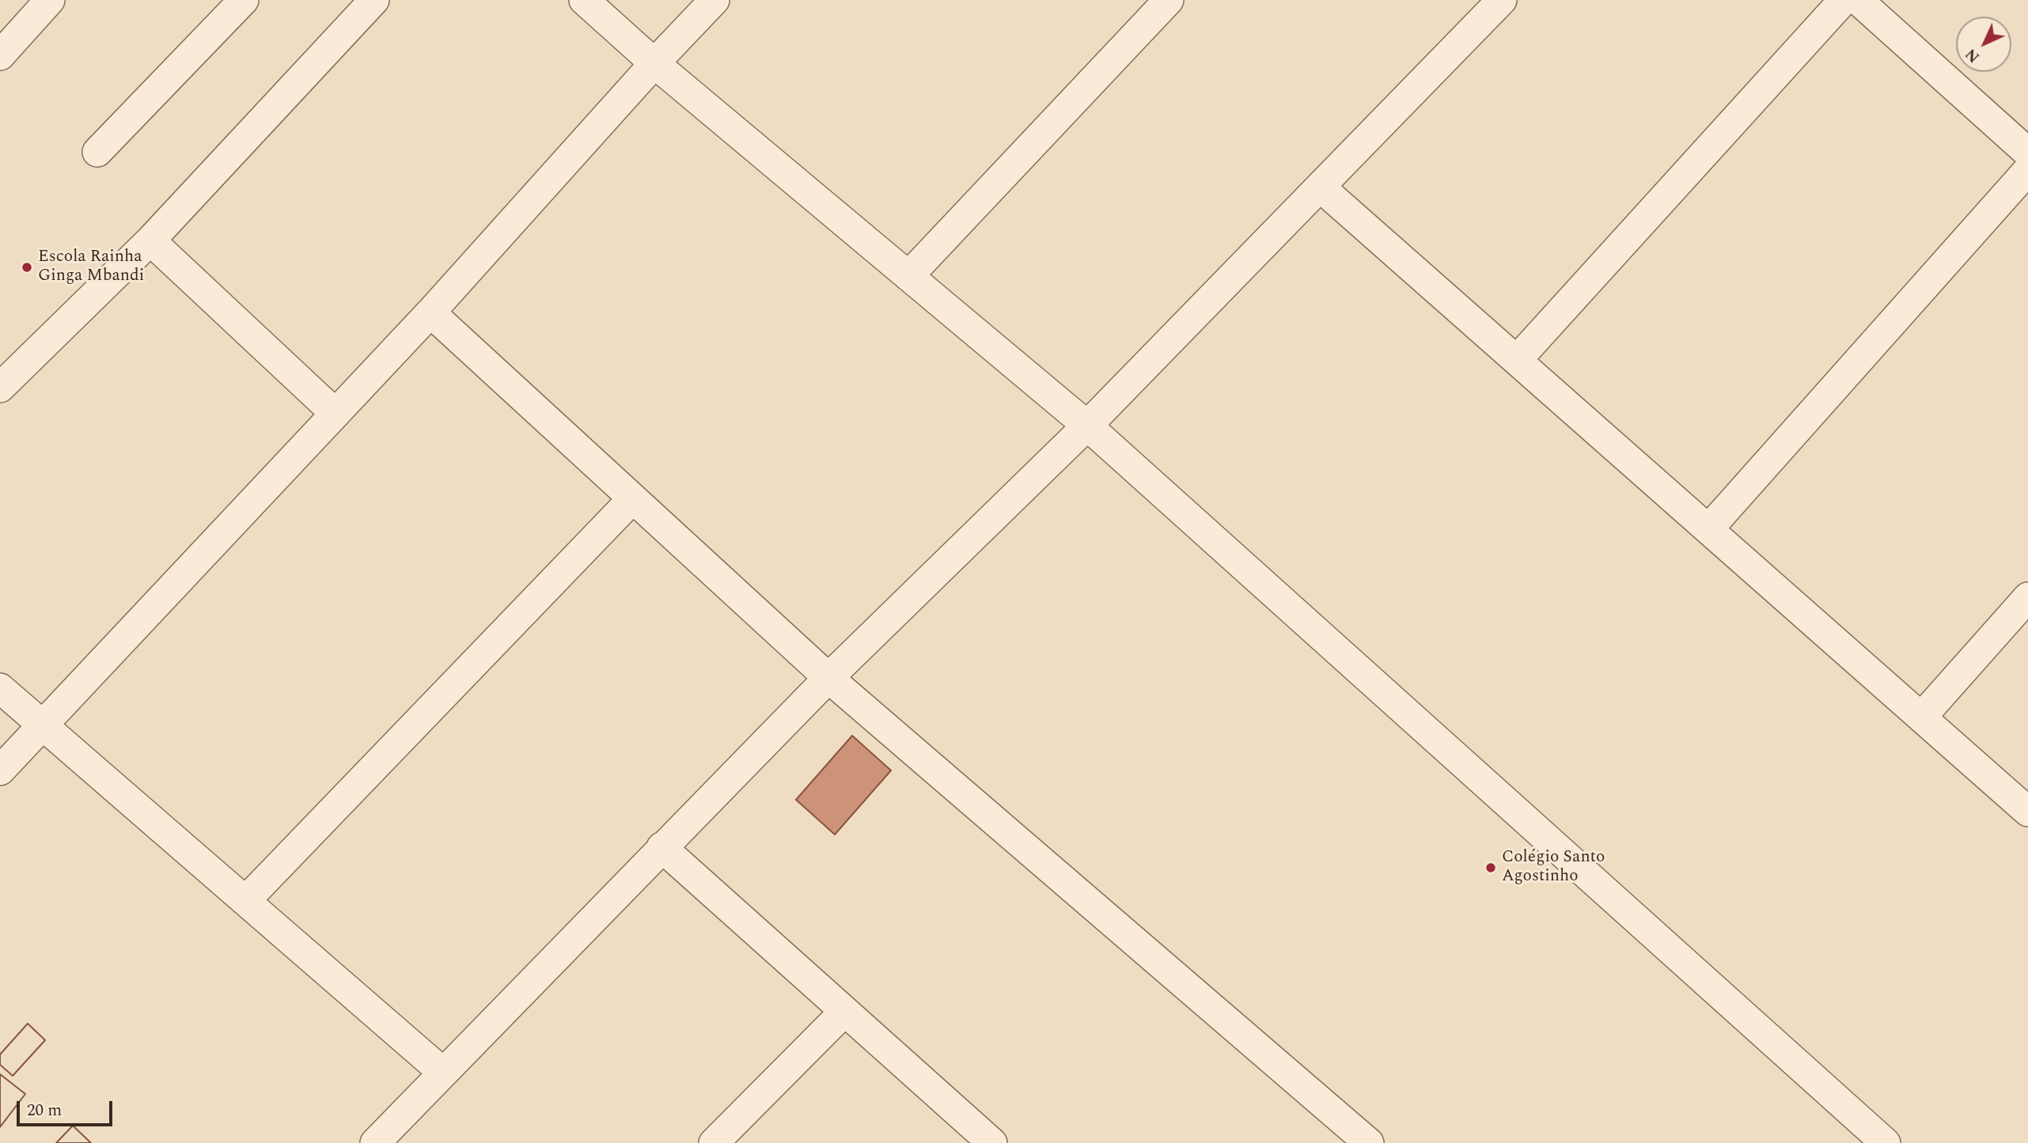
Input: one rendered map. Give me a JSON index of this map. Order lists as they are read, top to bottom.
{
  "places": ["Escola Rainha Ginga Mbandi", "Colégio Santo Agostinho"],
  "scale_bar": "20 m",
  "north": "bottom left"
}
